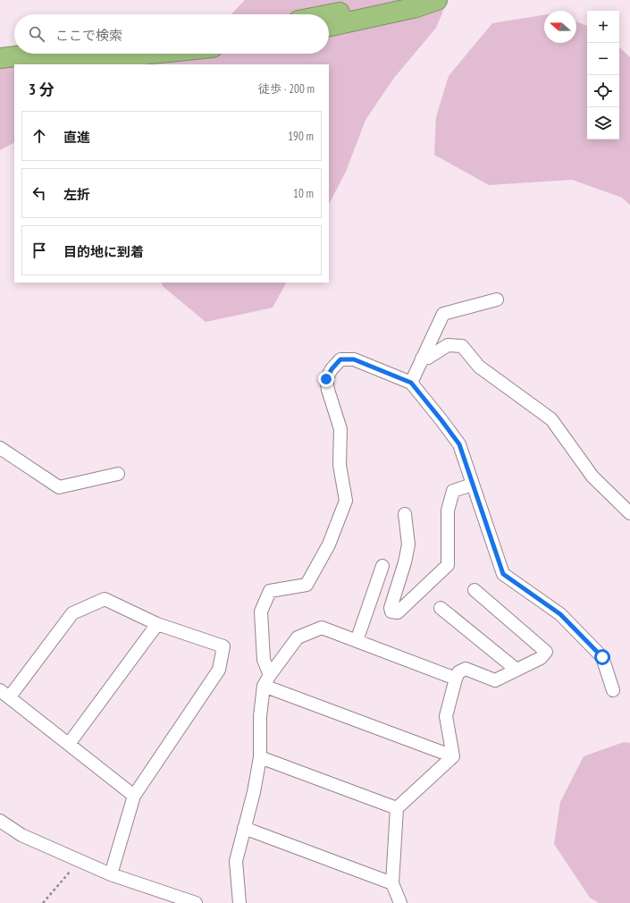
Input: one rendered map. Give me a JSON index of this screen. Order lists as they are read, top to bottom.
{
  "north": "left",
  "page": {
    "map_buttons": ["+", "−"],
    "search": "ここで検索",
    "heading": ["3 分", "徒歩 · 200 m"],
    "list": [
      ["直進", "190 m"],
      ["左折", "10 m"],
      "目的地に到着"
    ]
  }
}
